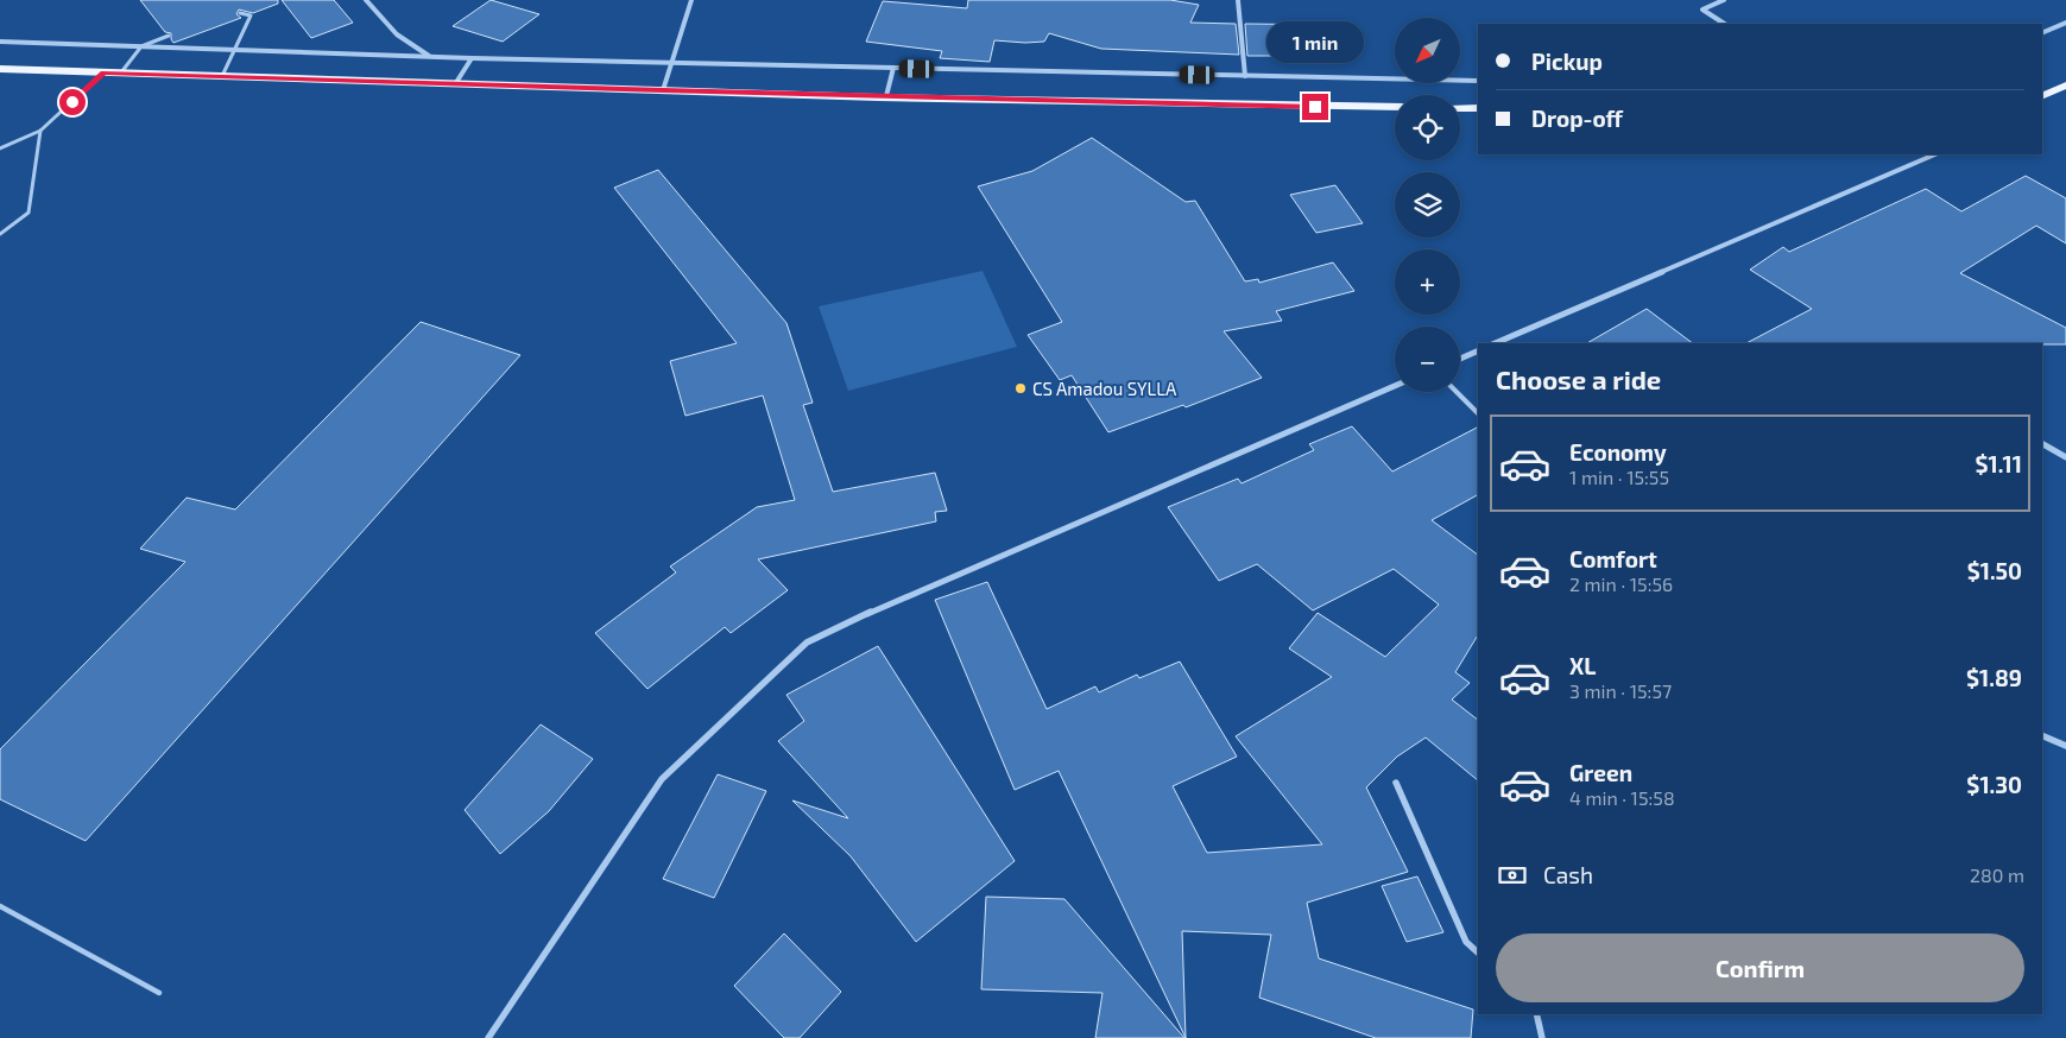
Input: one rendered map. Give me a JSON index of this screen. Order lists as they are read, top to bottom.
{
  "places": ["CS Amadou SYLLA"],
  "north": "bottom left",
  "page": {
    "map_buttons": ["+", "−"],
    "bubble": "1 min",
    "banner": ["Pickup", "Drop-off"],
    "heading": "Choose a ride",
    "list": [
      {
        "name": "Economy",
        "note": "1 min · 15:55",
        "value": "$1.11"
      },
      {
        "name": "Comfort",
        "note": "2 min · 15:56",
        "value": "$1.50"
      },
      {
        "name": "XL",
        "note": "3 min · 15:57",
        "value": "$1.89"
      },
      {
        "name": "Green",
        "note": "4 min · 15:58",
        "value": "$1.30"
      }
    ],
    "pay": ["Cash", "280 m"],
    "buttons": "Confirm"
  }
}
